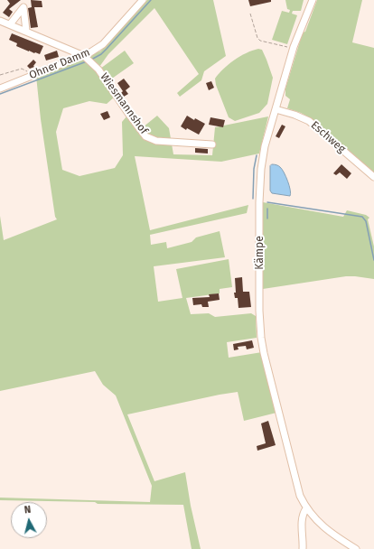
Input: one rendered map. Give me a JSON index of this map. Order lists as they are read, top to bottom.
{
  "streets": {
    "street": [
      "Ohner Damm",
      "Wiesmannshof",
      "Eschweg",
      "Kämpe"
    ]
  },
  "crossings": [
    ["Ohner Damm", "Wiesmannshof"],
    ["Eschweg", "Kämpe"]
  ],
  "north": "top"
}
